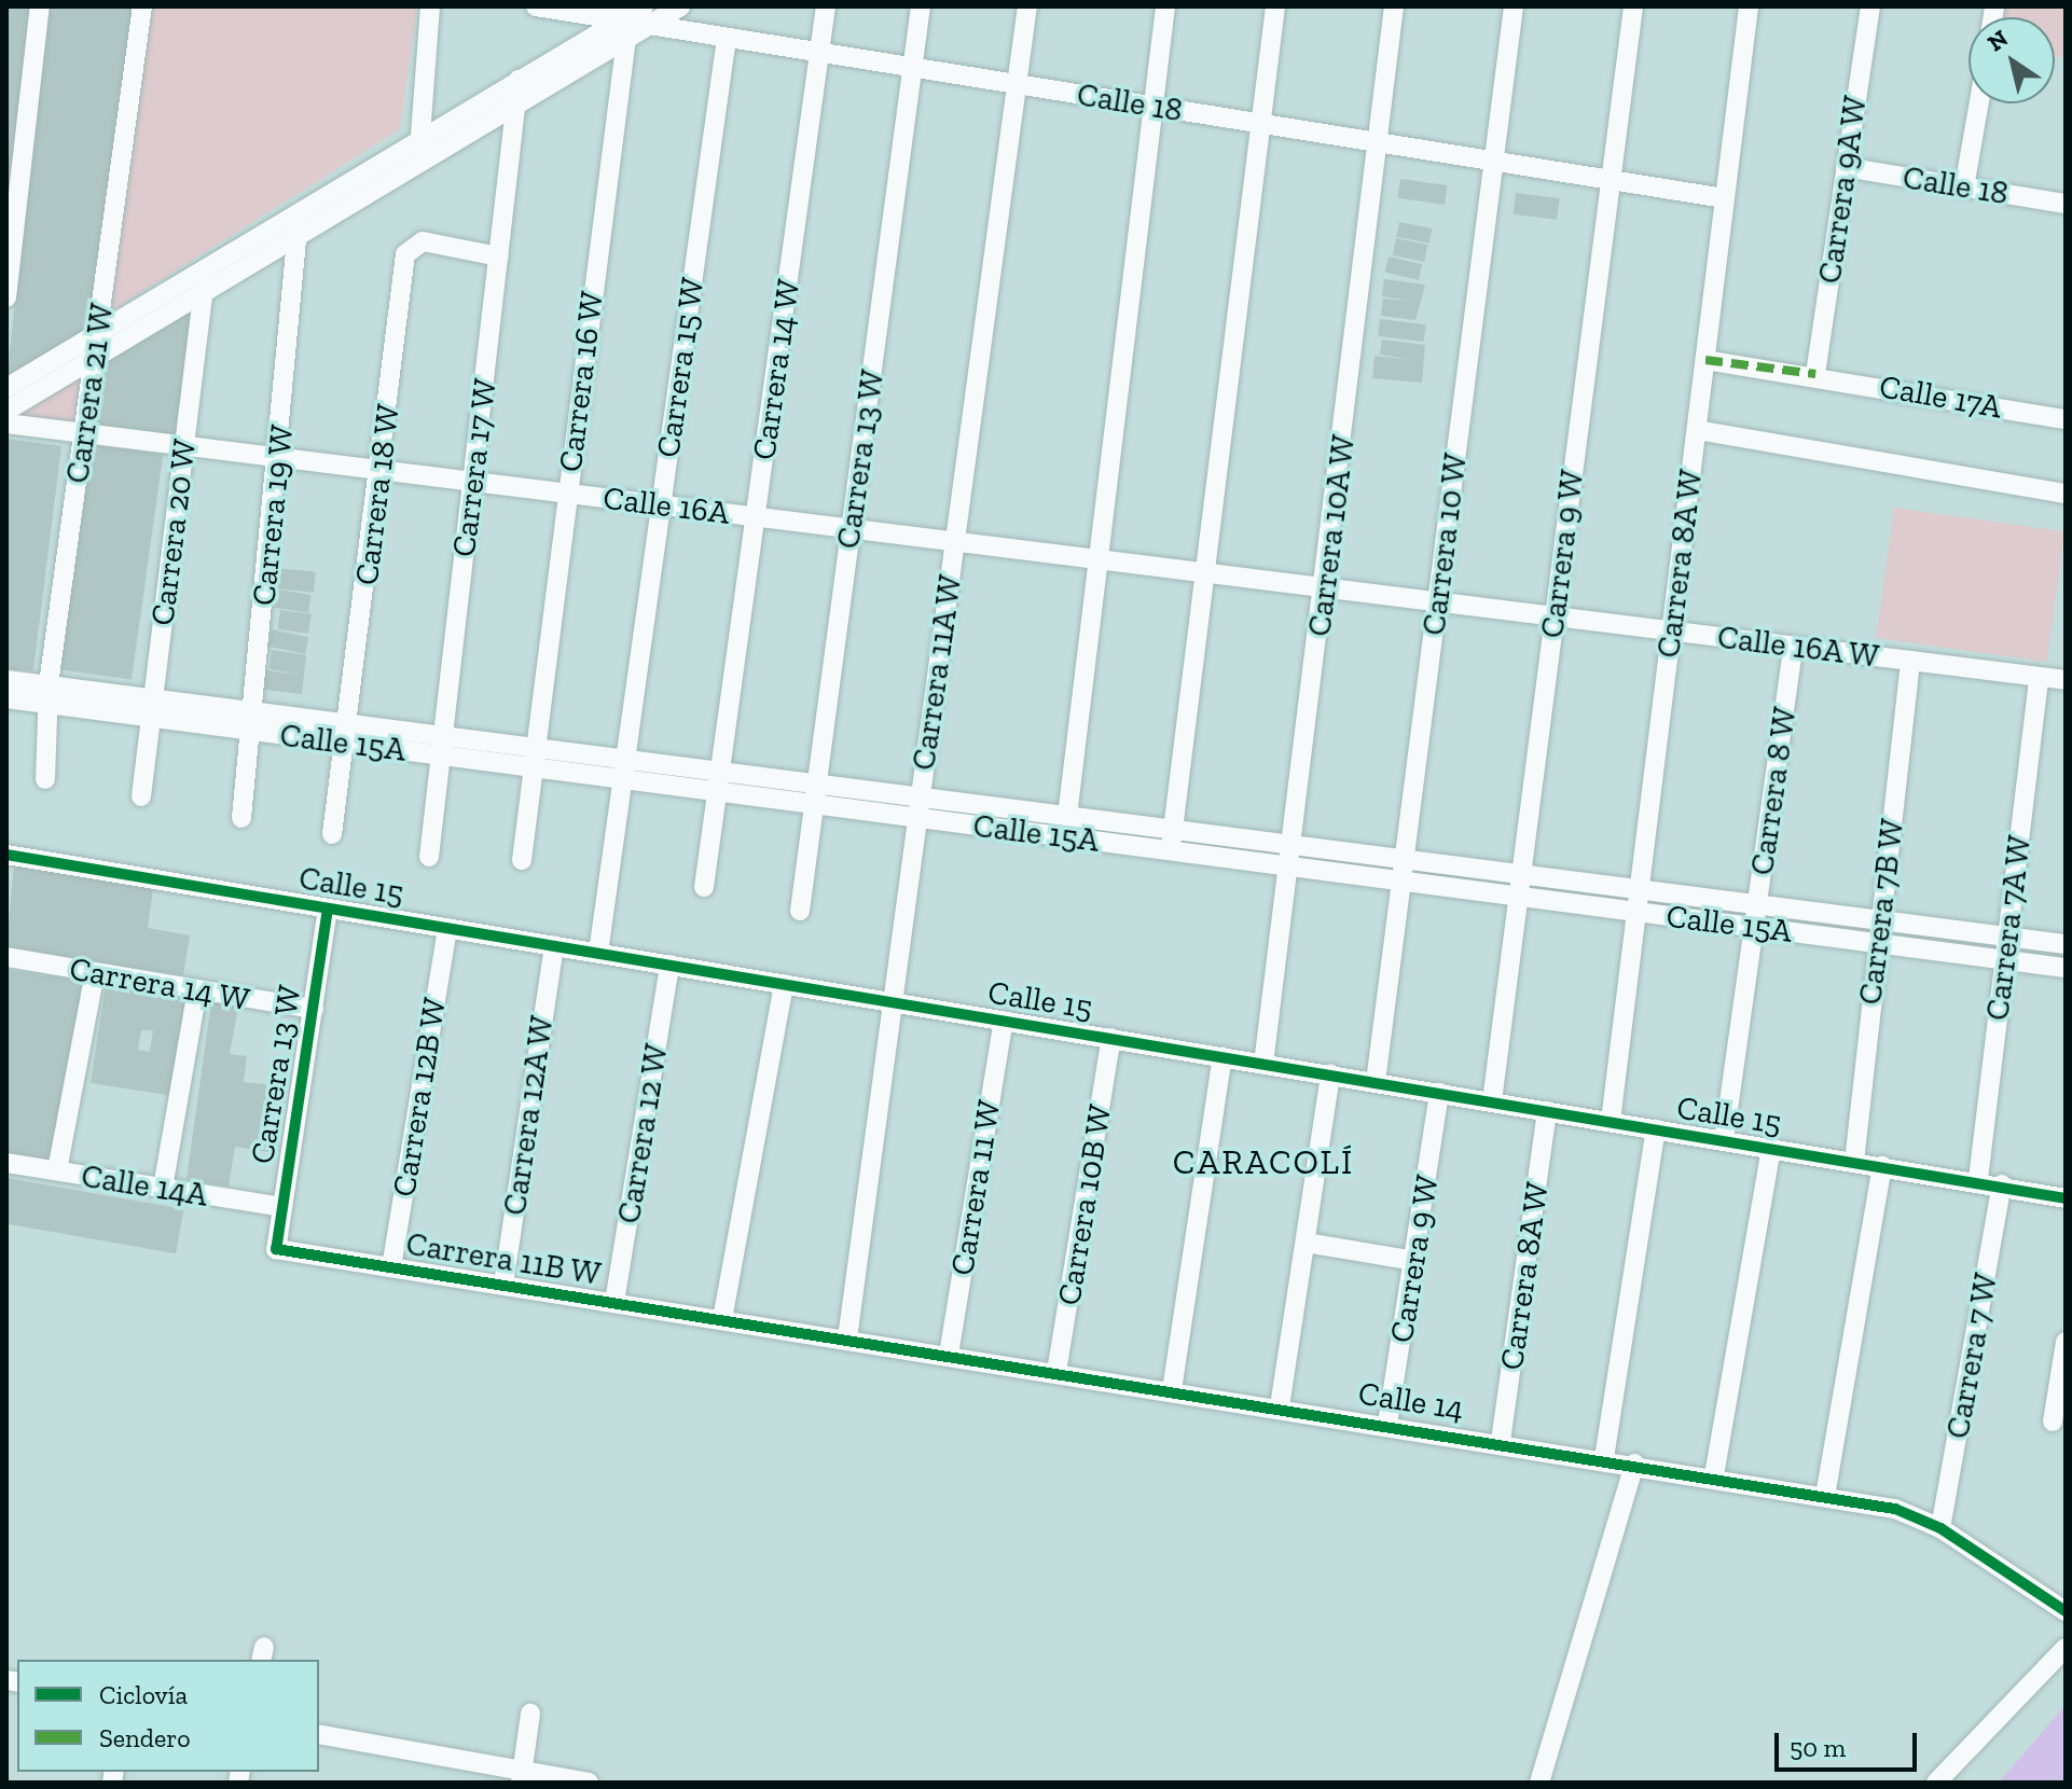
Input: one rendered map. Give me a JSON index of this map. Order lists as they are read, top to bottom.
{
  "streets": {
    "street": [
      "Calle 18",
      "Carrera 9A W",
      "Carrera 15 W",
      "Carrera 14 W",
      "Carrera 16 W",
      "Carrera 21 W",
      "Calle 17A",
      "Carrera 13 W",
      "Carrera 17 W",
      "Carrera 18 W",
      "Calle 16A",
      "Carrera 19 W",
      "Carrera 20 W",
      "Carrera 10A W",
      "Carrera 10 W",
      "Carrera 9 W",
      "Carrera 8A W",
      "Calle 16A W",
      "Carrera 11A W",
      "Calle 15A",
      "Carrera 8 W",
      "Calle 15",
      "Carrera 7B W",
      "Carrera 7A W",
      "Carrera 12B W",
      "Carrera 12A W",
      "Carrera 12 W",
      "Calle 14A",
      "Carrera 11 W",
      "Carrera 10B W",
      "Carrera 11B W",
      "Carrera 7 W",
      "Calle 14"
    ]
  },
  "crossings": [
    ["Calle 18", "Carrera 9A W"],
    ["Calle 18", "Carrera 15 W"],
    ["Calle 18", "Carrera 14 W"],
    ["Calle 18", "Carrera 13 W"],
    ["Calle 18", "Carrera 10A W"],
    ["Calle 18", "Carrera 10 W"],
    ["Calle 18", "Carrera 9 W"],
    ["Calle 18", "Carrera 8A W"],
    ["Calle 18", "Carrera 11A W"],
    ["Carrera 9A W", "Calle 17A"],
    ["Carrera 15 W", "Calle 16A"],
    ["Carrera 15 W", "Calle 15A"],
    ["Carrera 15 W", "Calle 15"],
    ["Carrera 14 W", "Carrera 13 W"],
    ["Carrera 14 W", "Calle 16A"],
    ["Carrera 14 W", "Calle 15A"],
    ["Carrera 16 W", "Calle 16A"],
    ["Carrera 16 W", "Calle 15A"],
    ["Carrera 21 W", "Calle 16A"],
    ["Carrera 21 W", "Calle 15A"],
    ["Calle 17A", "Carrera 8A W"],
    ["Carrera 13 W", "Calle 16A"],
    ["Carrera 13 W", "Calle 15A"],
    ["Carrera 13 W", "Calle 15"],
    ["Carrera 13 W", "Calle 14A"],
    ["Carrera 13 W", "Carrera 11B W"],
    ["Carrera 17 W", "Carrera 18 W"],
    ["Carrera 17 W", "Calle 16A"],
    ["Carrera 17 W", "Calle 15A"],
    ["Carrera 18 W", "Calle 16A"],
    ["Carrera 18 W", "Calle 15A"],
    ["Calle 16A", "Carrera 19 W"],
    ["Calle 16A", "Carrera 20 W"],
    ["Calle 16A", "Carrera 10A W"],
    ["Calle 16A", "Calle 16A W"],
    ["Calle 16A", "Carrera 11A W"],
    ["Carrera 19 W", "Calle 15A"],
    ["Carrera 20 W", "Calle 15A"],
    ["Carrera 10A W", "Calle 16A W"],
    ["Carrera 10A W", "Calle 15A"],
    ["Carrera 10A W", "Calle 15"],
    ["Carrera 10 W", "Calle 16A W"],
    ["Carrera 10 W", "Calle 15A"],
    ["Carrera 10 W", "Calle 15"],
    ["Carrera 9 W", "Calle 16A W"],
    ["Carrera 9 W", "Calle 15A"],
    ["Carrera 9 W", "Calle 15"],
    ["Carrera 9 W", "Calle 14"],
    ["Carrera 8A W", "Calle 16A W"],
    ["Carrera 8A W", "Calle 15A"],
    ["Carrera 8A W", "Calle 15"],
    ["Carrera 8A W", "Calle 14"],
    ["Calle 16A W", "Carrera 8 W"],
    ["Calle 16A W", "Carrera 7B W"],
    ["Calle 16A W", "Carrera 7A W"],
    ["Carrera 11A W", "Calle 15A"],
    ["Carrera 11A W", "Calle 15"],
    ["Carrera 11A W", "Calle 14"],
    ["Calle 15A", "Carrera 8 W"],
    ["Calle 15A", "Carrera 7B W"],
    ["Calle 15A", "Carrera 7A W"],
    ["Carrera 8 W", "Calle 15"],
    ["Calle 15", "Carrera 7B W"],
    ["Calle 15", "Carrera 7A W"],
    ["Calle 15", "Carrera 12B W"],
    ["Calle 15", "Carrera 12A W"],
    ["Calle 15", "Carrera 12 W"],
    ["Calle 15", "Carrera 11 W"],
    ["Calle 15", "Carrera 10B W"],
    ["Calle 15", "Carrera 7 W"],
    ["Carrera 12B W", "Carrera 11B W"],
    ["Carrera 12A W", "Carrera 11B W"],
    ["Carrera 12 W", "Carrera 11B W"],
    ["Carrera 11 W", "Calle 14"],
    ["Carrera 10B W", "Calle 14"],
    ["Carrera 11B W", "Calle 14"],
    ["Carrera 7 W", "Calle 14"]
  ],
  "districts": ["CARACOLÍ"],
  "legend": ["Ciclovía", "Sendero"],
  "scale_bar": "50 m",
  "north": "top left"
}
